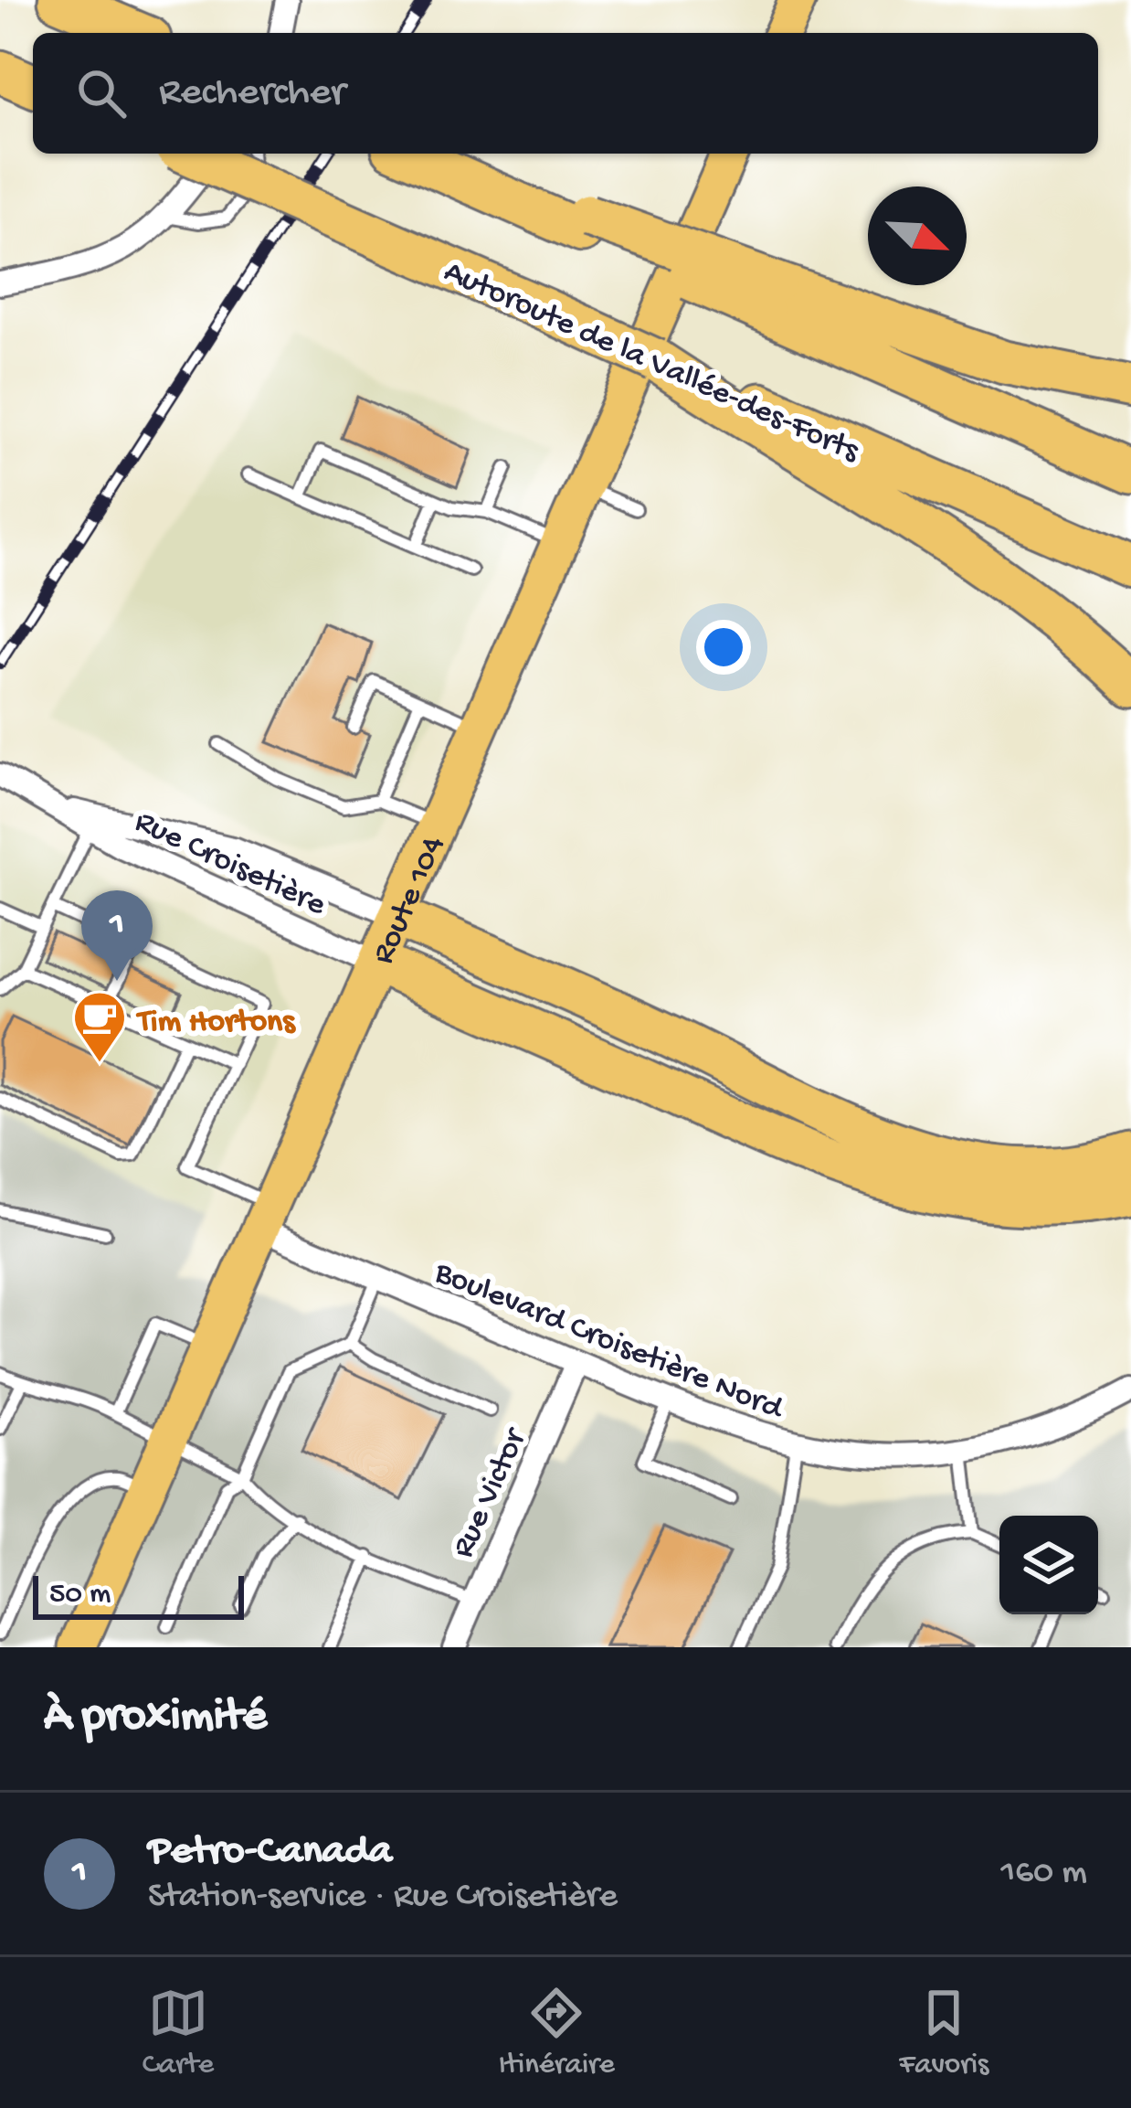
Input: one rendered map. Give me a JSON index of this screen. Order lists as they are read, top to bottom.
{
  "streets": {
    "highway": ["Autoroute de la Vallée-des-Forts"],
    "main road": ["Route 104"],
    "street": ["Rue Croisetière", "Boulevard Croisetière Nord", "Rue Victor"]
  },
  "crossings": [
    ["Rue Croisetière", "Route 104"],
    ["Route 104", "Boulevard Croisetière Nord"],
    ["Boulevard Croisetière Nord", "Rue Victor"]
  ],
  "places": {
    "cafe": ["Tim Hortons"]
  },
  "scale_bar": "50 m",
  "north": "bottom right",
  "page": {
    "search": "Rechercher",
    "pins": "1",
    "scale": "50 m",
    "heading": "À proximité",
    "list": [
      {
        "mark": "1",
        "name": "Petro-Canada",
        "note": "Station-service · Rue Croisetière",
        "value": "160 m"
      }
    ],
    "nav": ["Carte", "Itinéraire", "Favoris"]
  }
}
